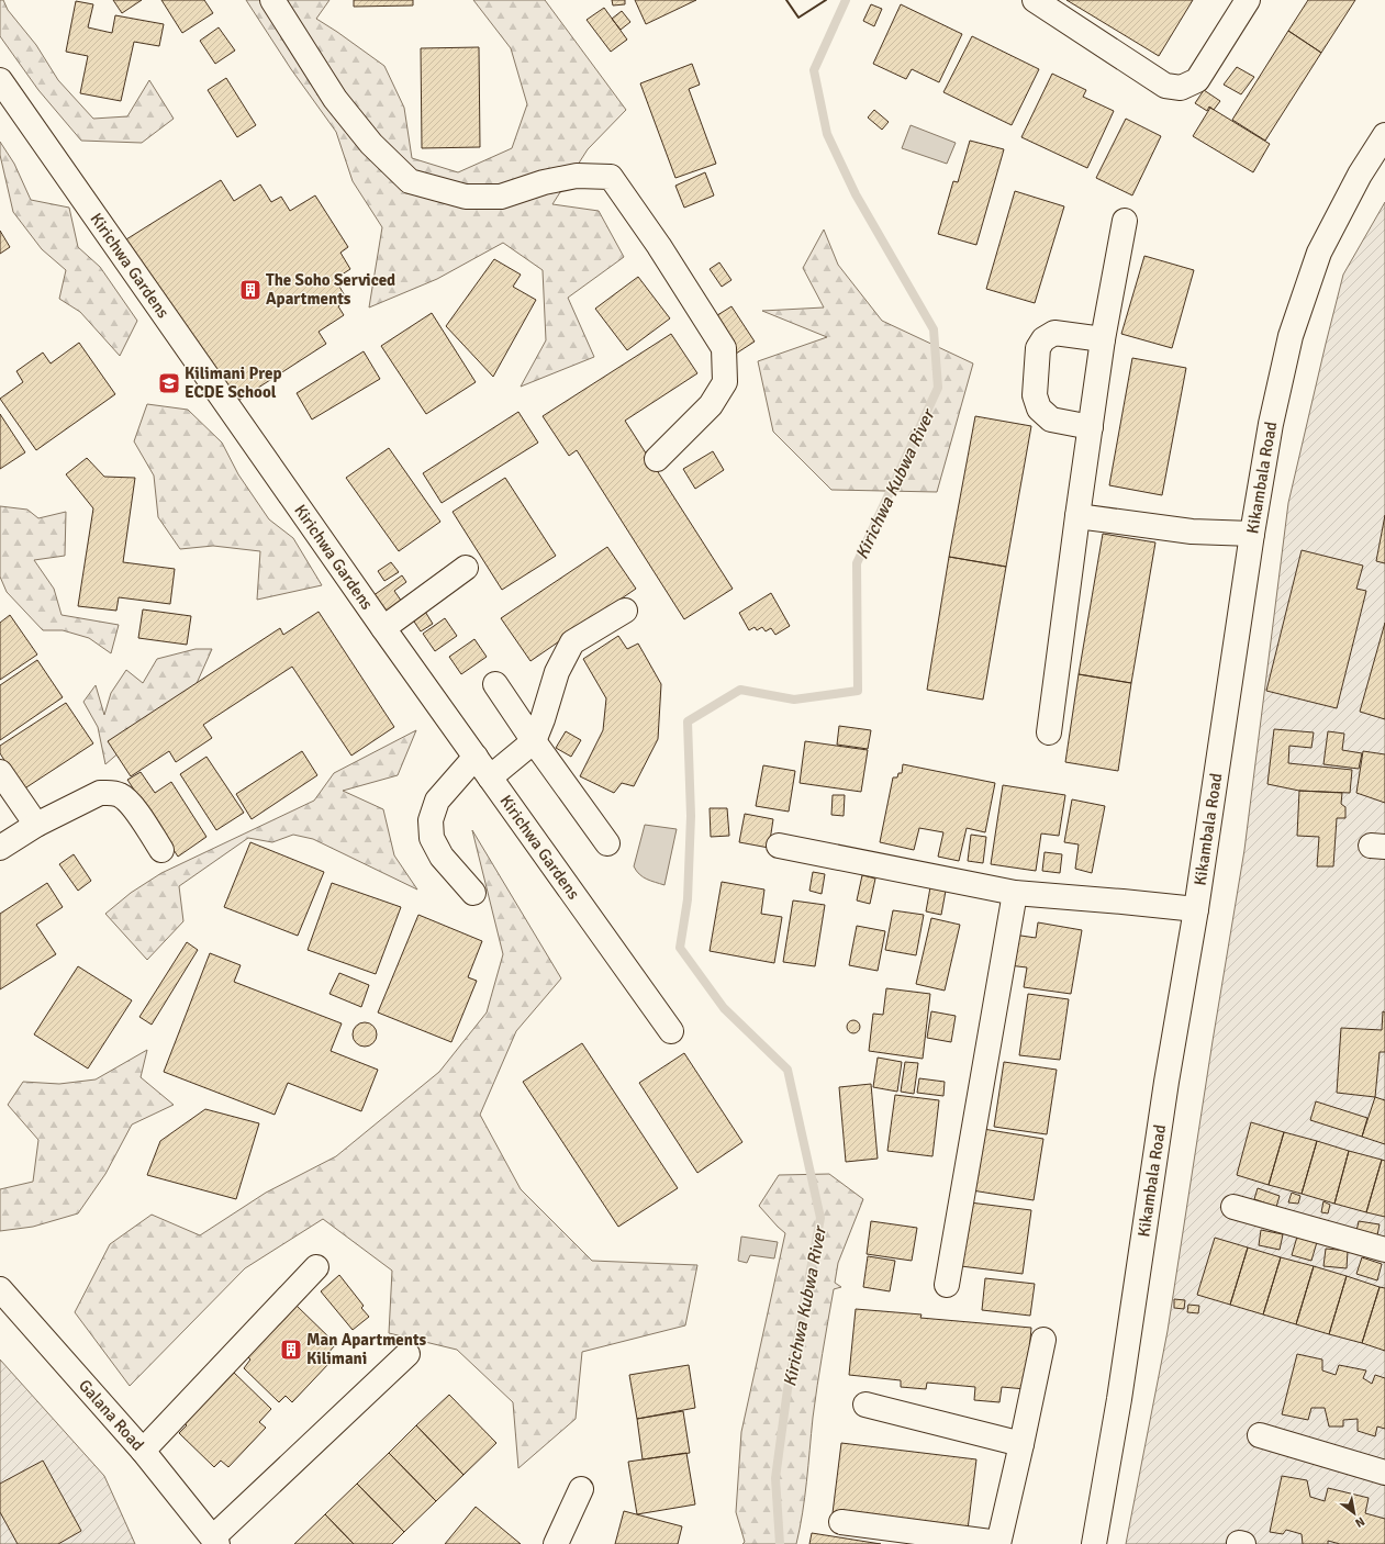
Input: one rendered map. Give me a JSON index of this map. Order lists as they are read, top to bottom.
{
  "streets": {
    "street": ["Kirichwa Gardens", "Kikambala Road", "Galana Road"]
  },
  "water": ["Kirichwa Kubwa River"],
  "places": {
    "building": ["The Soho Serviced Apartments", "Man Apartments Kilimani"],
    "school or university": ["Kilimani Prep ECDE School"]
  },
  "north": "bottom right"
}
